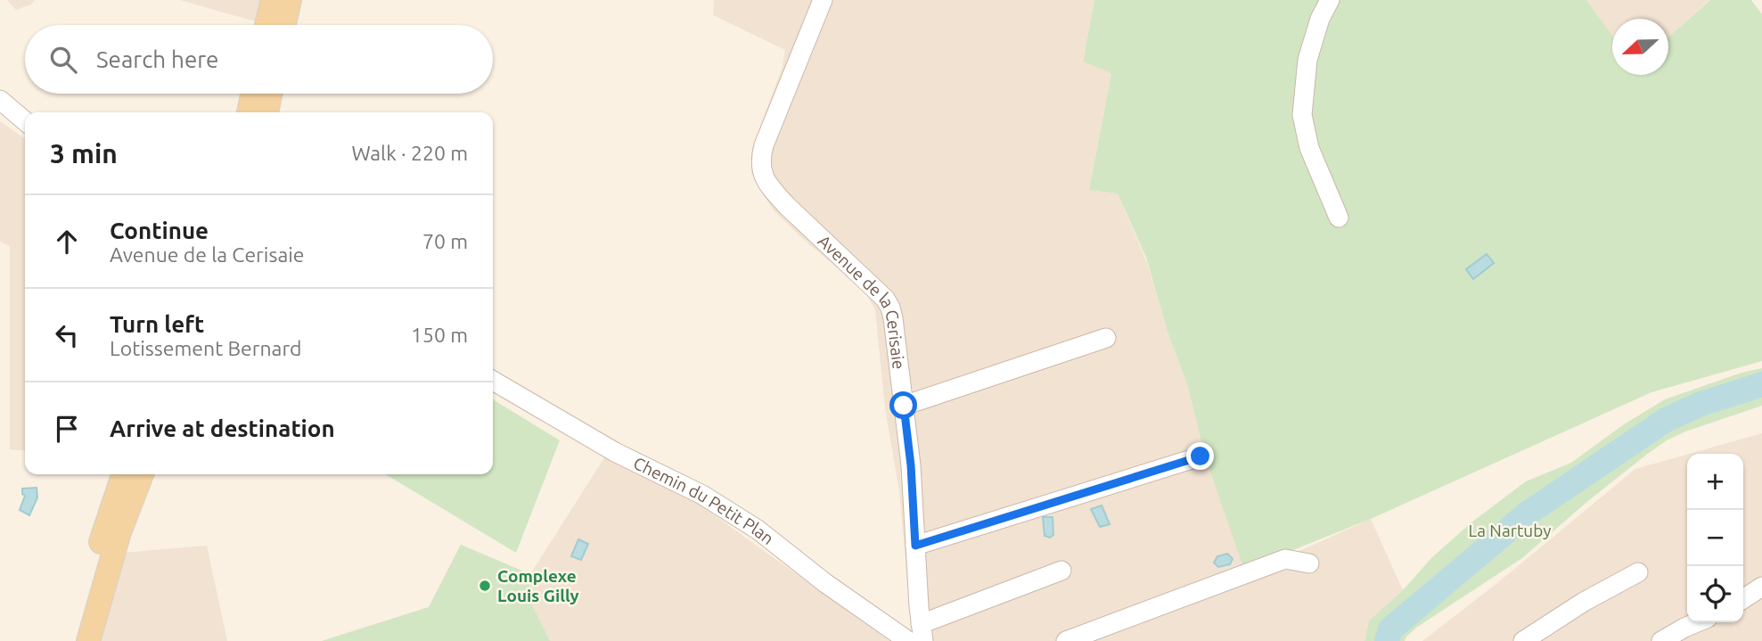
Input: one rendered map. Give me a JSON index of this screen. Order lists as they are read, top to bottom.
{
  "streets": {
    "street": ["Avenue de la Cerisaie", "Chemin du Petit Plan"]
  },
  "parks": ["La Nartuby"],
  "places": ["Complexe Louis Gilly"],
  "north": "left",
  "page": {
    "search": "Search here",
    "heading": ["3 min", "Walk · 220 m"],
    "list": [
      ["Continue", "Avenue de la Cerisaie", "70 m"],
      ["Turn left", "Lotissement Bernard", "150 m"],
      "Arrive at destination"
    ],
    "map_buttons": ["+", "−"]
  }
}
